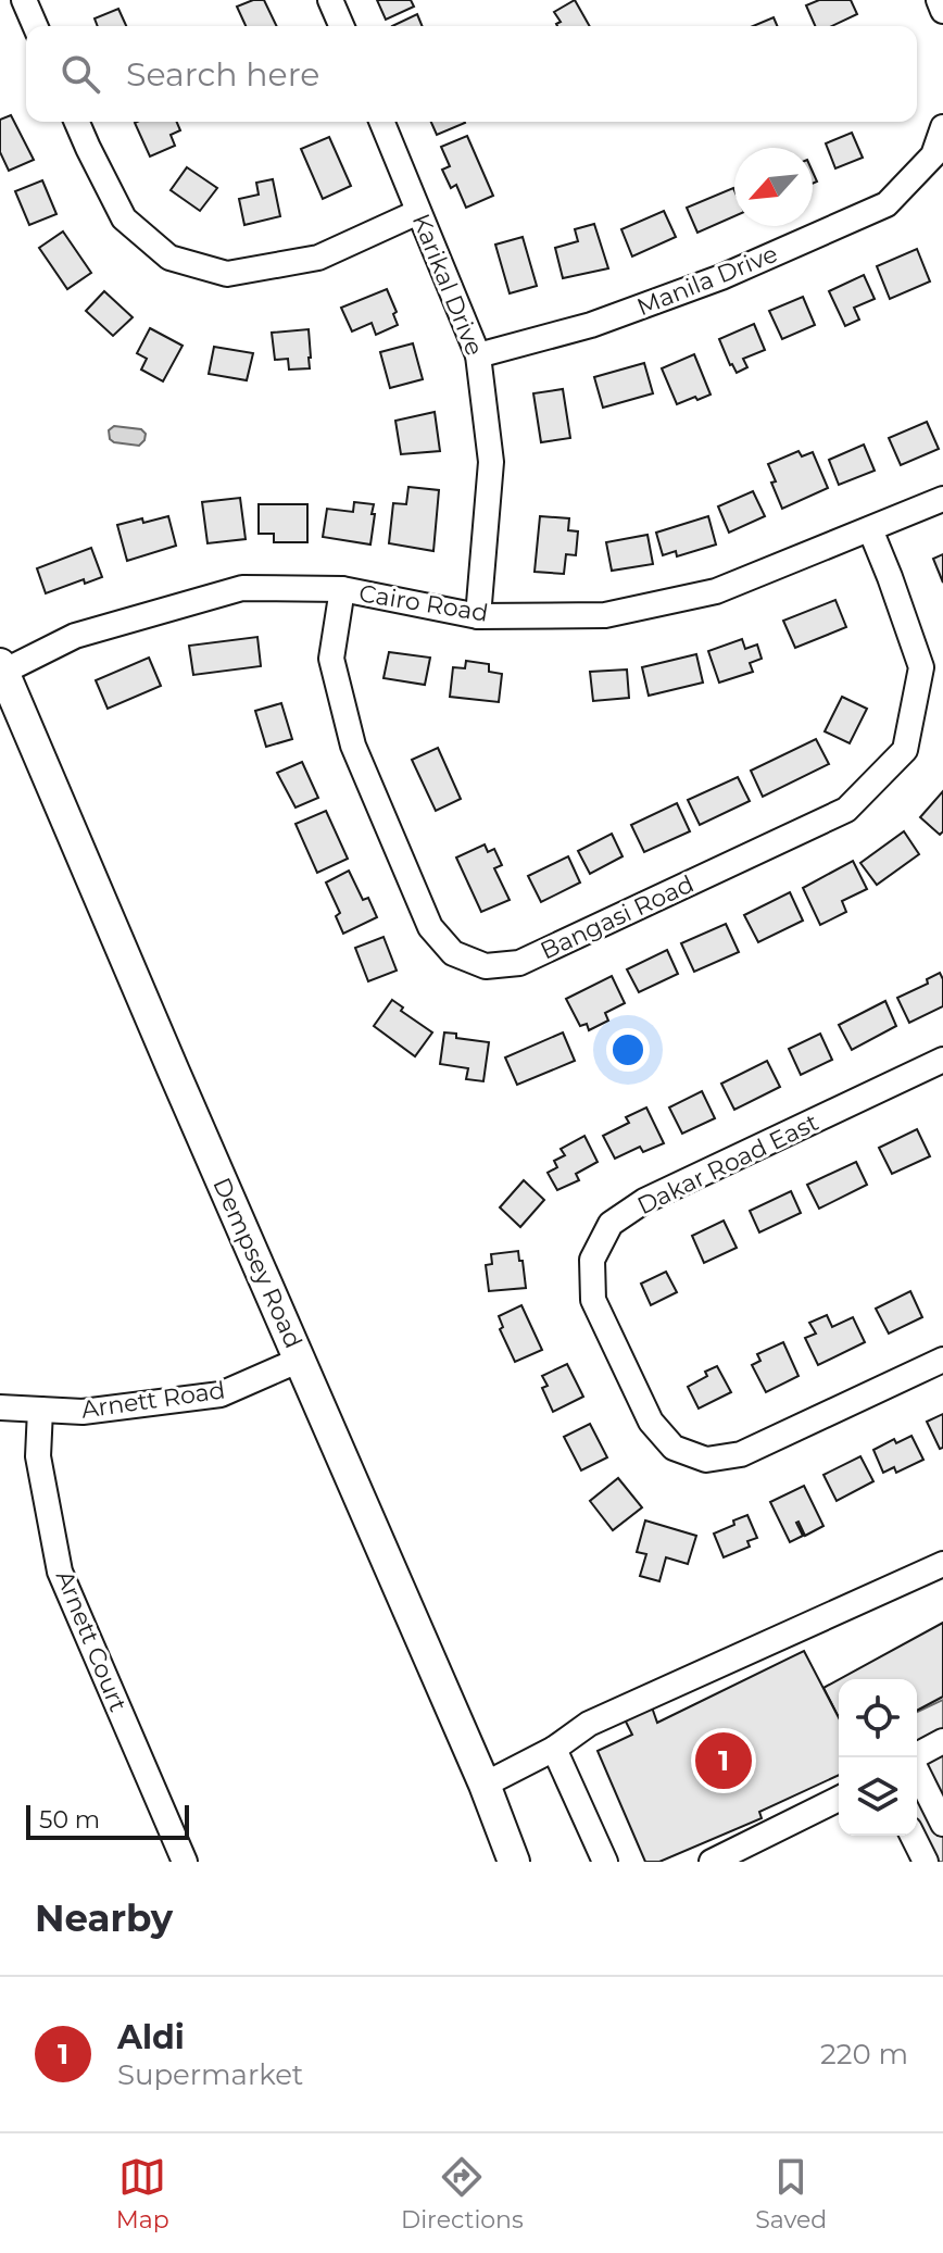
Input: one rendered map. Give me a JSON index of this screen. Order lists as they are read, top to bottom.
{
  "streets": {
    "main road": ["Dempsey Road"],
    "street": [
      "Manila Drive",
      "Karikal Drive",
      "Cairo Road",
      "Bangasi Road",
      "Dakar Road East",
      "Arnett Road",
      "Arnett Court"
    ]
  },
  "crossings": [
    ["Manila Drive", "Karikal Drive"],
    ["Karikal Drive", "Cairo Road"],
    ["Cairo Road", "Bangasi Road"],
    ["Cairo Road", "Dempsey Road"],
    ["Dempsey Road", "Arnett Road"],
    ["Arnett Road", "Arnett Court"]
  ],
  "scale_bar": "50 m",
  "north": "bottom left",
  "page": {
    "search": "Search here",
    "pins": "1",
    "scale": "50 m",
    "heading": "Nearby",
    "list": [
      {
        "mark": "1",
        "name": "Aldi",
        "note": "Supermarket",
        "value": "220 m"
      }
    ],
    "nav": ["Map", "Directions", "Saved"]
  }
}
